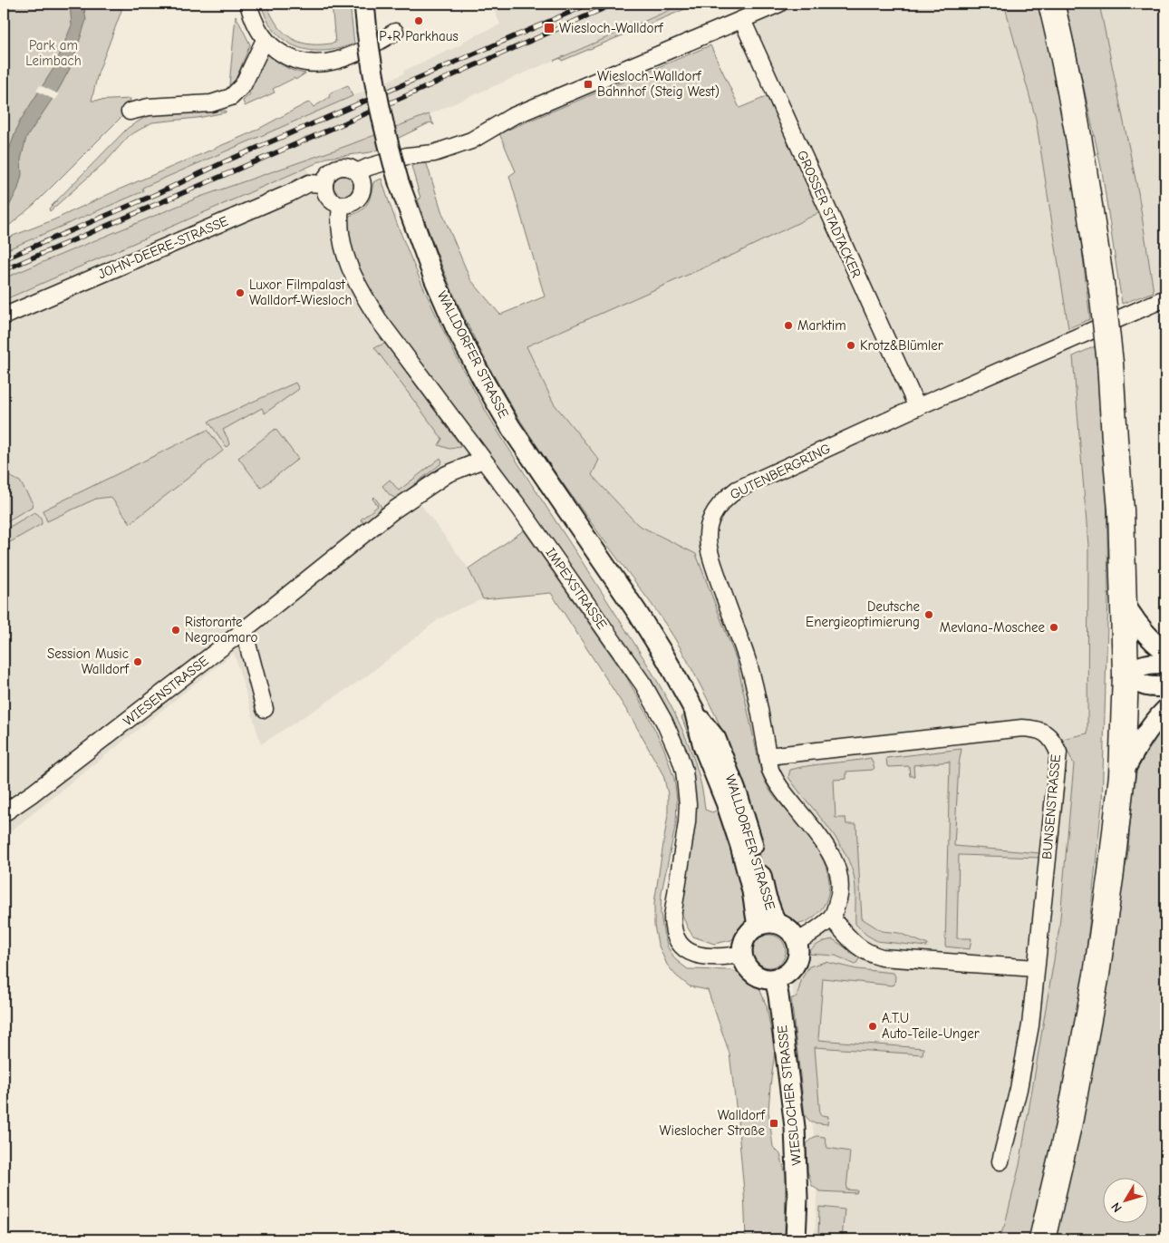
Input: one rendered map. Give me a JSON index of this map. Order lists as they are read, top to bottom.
{
  "streets": {
    "street": [
      "GROSSER STADTACKER",
      "JOHN-DEERE-STRASSE",
      "WALLDORFER STRASSE",
      "GUTENBERGRING",
      "IMPEXSTRASSE",
      "WIESENSTRASSE",
      "BUNSENSTRASSE",
      "WIESLOCHER STRASSE"
    ]
  },
  "crossings": [
    ["GROSSER STADTACKER", "GUTENBERGRING"],
    ["JOHN-DEERE-STRASSE", "IMPEXSTRASSE"],
    ["WALLDORFER STRASSE", "IMPEXSTRASSE"],
    ["WALLDORFER STRASSE", "WIESLOCHER STRASSE"],
    ["GUTENBERGRING", "BUNSENSTRASSE"],
    ["IMPEXSTRASSE", "WIESENSTRASSE"],
    ["IMPEXSTRASSE", "WIESLOCHER STRASSE"]
  ],
  "parks": ["Park am Leimbach"],
  "places": {
    "other": [
      "P+R Parkhaus",
      "Luxor Filmpalast Walldorf-Wiesloch",
      "Marktim",
      "Krotz&Blümler",
      "Deutsche Energieoptimierung",
      "Mevlana-Moschee",
      "Ristorante Negroamaro",
      "Session Music Walldorf",
      "A.T.U Auto-Teile-Unger"
    ],
    "transit": ["Wiesloch-Walldorf", "Wiesloch-Walldorf Bahnhof (Steig West)", "Walldorf Wieslocher Straße"]
  },
  "north": "bottom left"
}
